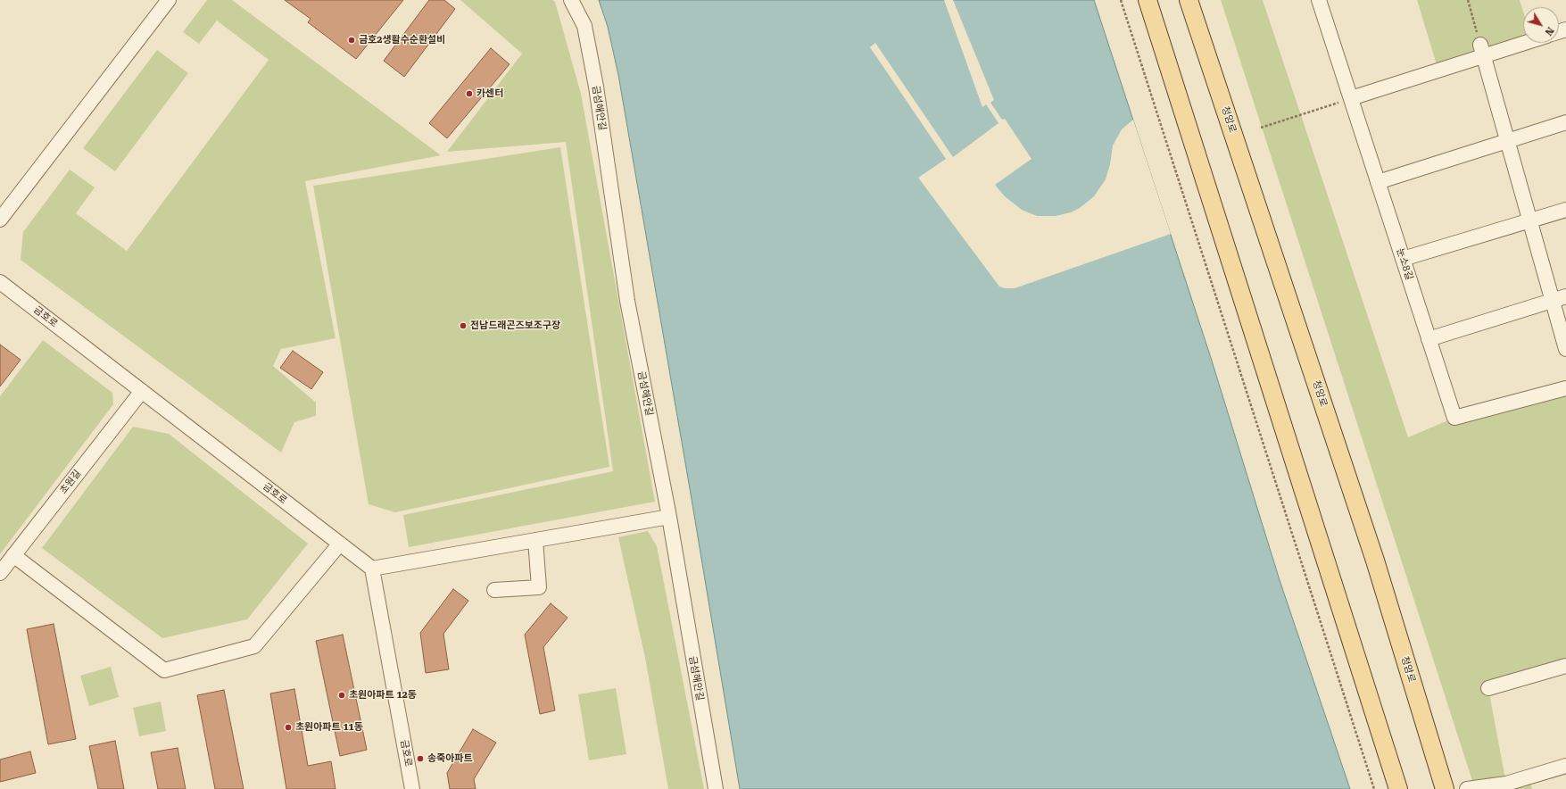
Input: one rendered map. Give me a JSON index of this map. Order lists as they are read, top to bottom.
{
  "streets": {
    "main road": ["청암로"],
    "street": [
      "금섬해안길",
      "눈소8길",
      "금호로",
      "초원길"
    ]
  },
  "crossings": [
    ["금호로", "초원길"]
  ],
  "places": [
    "금호2생활수순환설비",
    "카센터",
    "전남드래곤즈보조구장",
    "초원아파트 12동",
    "초원아파트 11동",
    "송죽아파트"
  ],
  "north": "bottom right"
}
